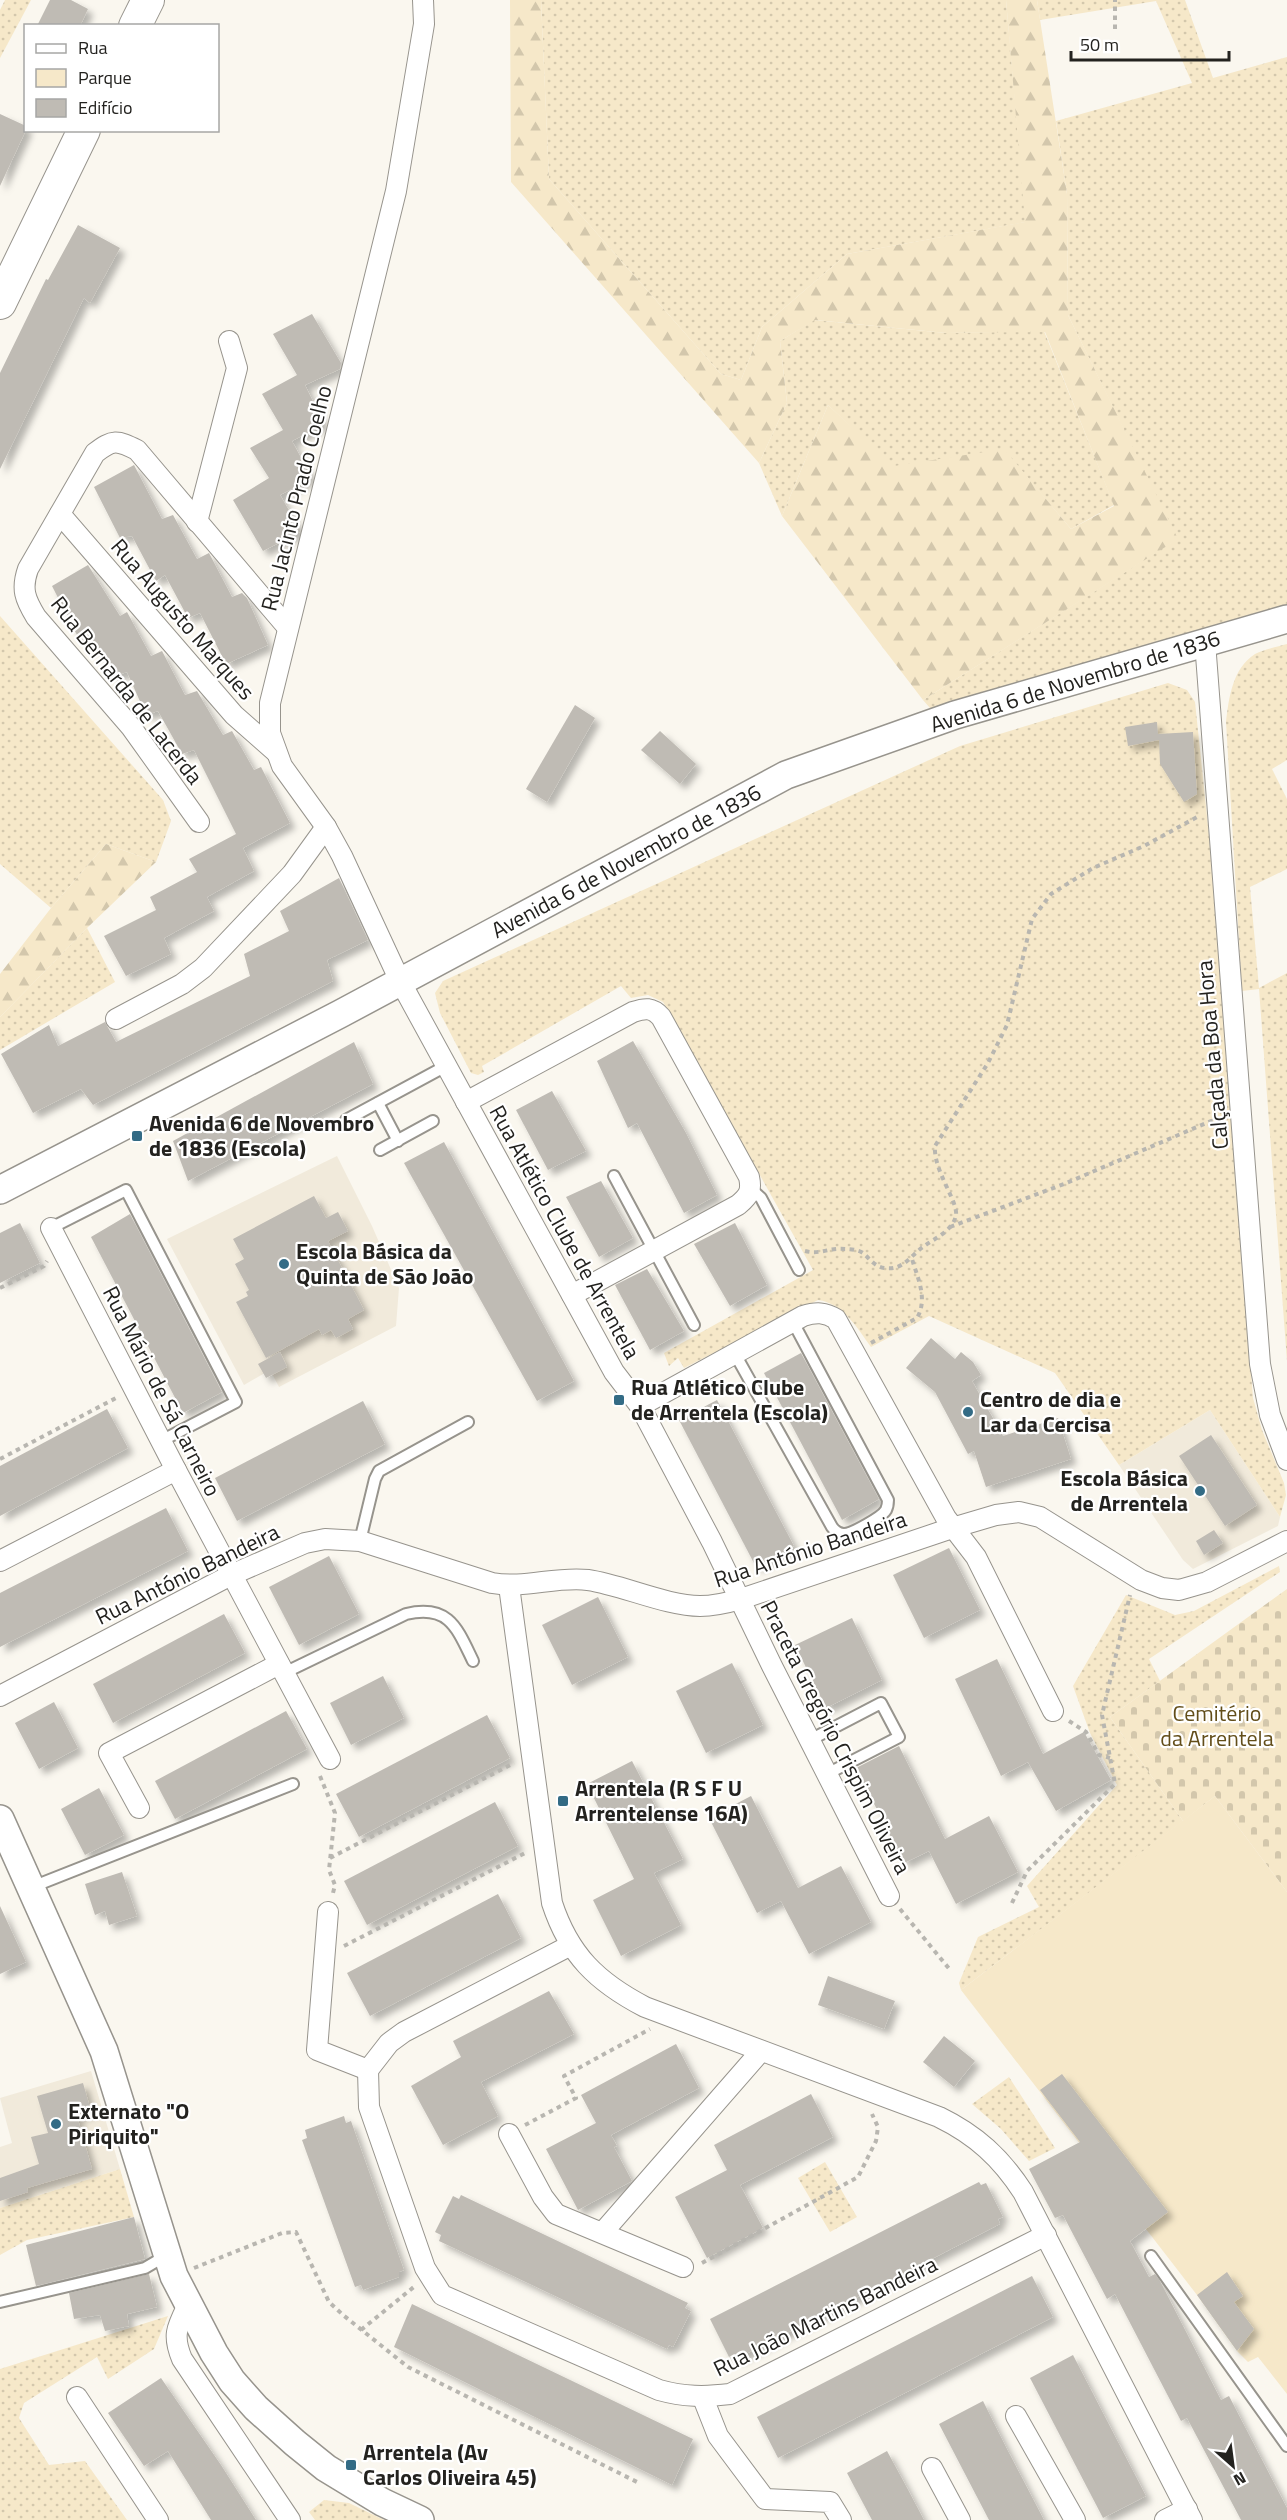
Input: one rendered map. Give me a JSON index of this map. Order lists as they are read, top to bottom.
{
  "streets": {
    "street": [
      "Rua Jacinto Prado Coelho",
      "Rua Augusto Marques",
      "Avenida 6 de Novembro de 1836",
      "Rua Bernarda de Lacerda",
      "Calçada da Boa Hora",
      "Rua Atlético Clube de Arrentela",
      "Rua Mário de Sá Carneiro",
      "Rua António Bandeira",
      "Praceta Gregório Crispim Oliveira",
      "Rua João Martins Bandeira"
    ]
  },
  "crossings": [
    ["Rua Jacinto Prado Coelho", "Rua Augusto Marques"],
    ["Rua Jacinto Prado Coelho", "Avenida 6 de Novembro de 1836"],
    ["Rua Jacinto Prado Coelho", "Rua Bernarda de Lacerda"],
    ["Rua Jacinto Prado Coelho", "Rua Atlético Clube de Arrentela"],
    ["Rua Augusto Marques", "Rua Bernarda de Lacerda"],
    ["Avenida 6 de Novembro de 1836", "Calçada da Boa Hora"],
    ["Avenida 6 de Novembro de 1836", "Rua Atlético Clube de Arrentela"],
    ["Rua Atlético Clube de Arrentela", "Rua António Bandeira"],
    ["Rua Atlético Clube de Arrentela", "Praceta Gregório Crispim Oliveira"],
    ["Rua Mário de Sá Carneiro", "Rua António Bandeira"],
    ["Rua António Bandeira", "Praceta Gregório Crispim Oliveira"]
  ],
  "parks": ["Cemitério da Arrentela"],
  "places": {
    "transit": [
      "Avenida 6 de Novembro de 1836 (Escola)",
      "Rua Atlético Clube de Arrentela (Escola)",
      "Arrentela (R S F U Arrentelense 16A)",
      "Arrentela (Av Carlos Oliveira 45)"
    ],
    "other": [
      "Escola Básica da Quinta de São João",
      "Centro de dia e Lar da Cercisa",
      "Escola Básica de Arrentela",
      "Externato \"O Piriquito\""
    ]
  },
  "legend": ["Rua", "Parque", "Edifício"],
  "scale_bar": "50 m",
  "north": "bottom right"
}
